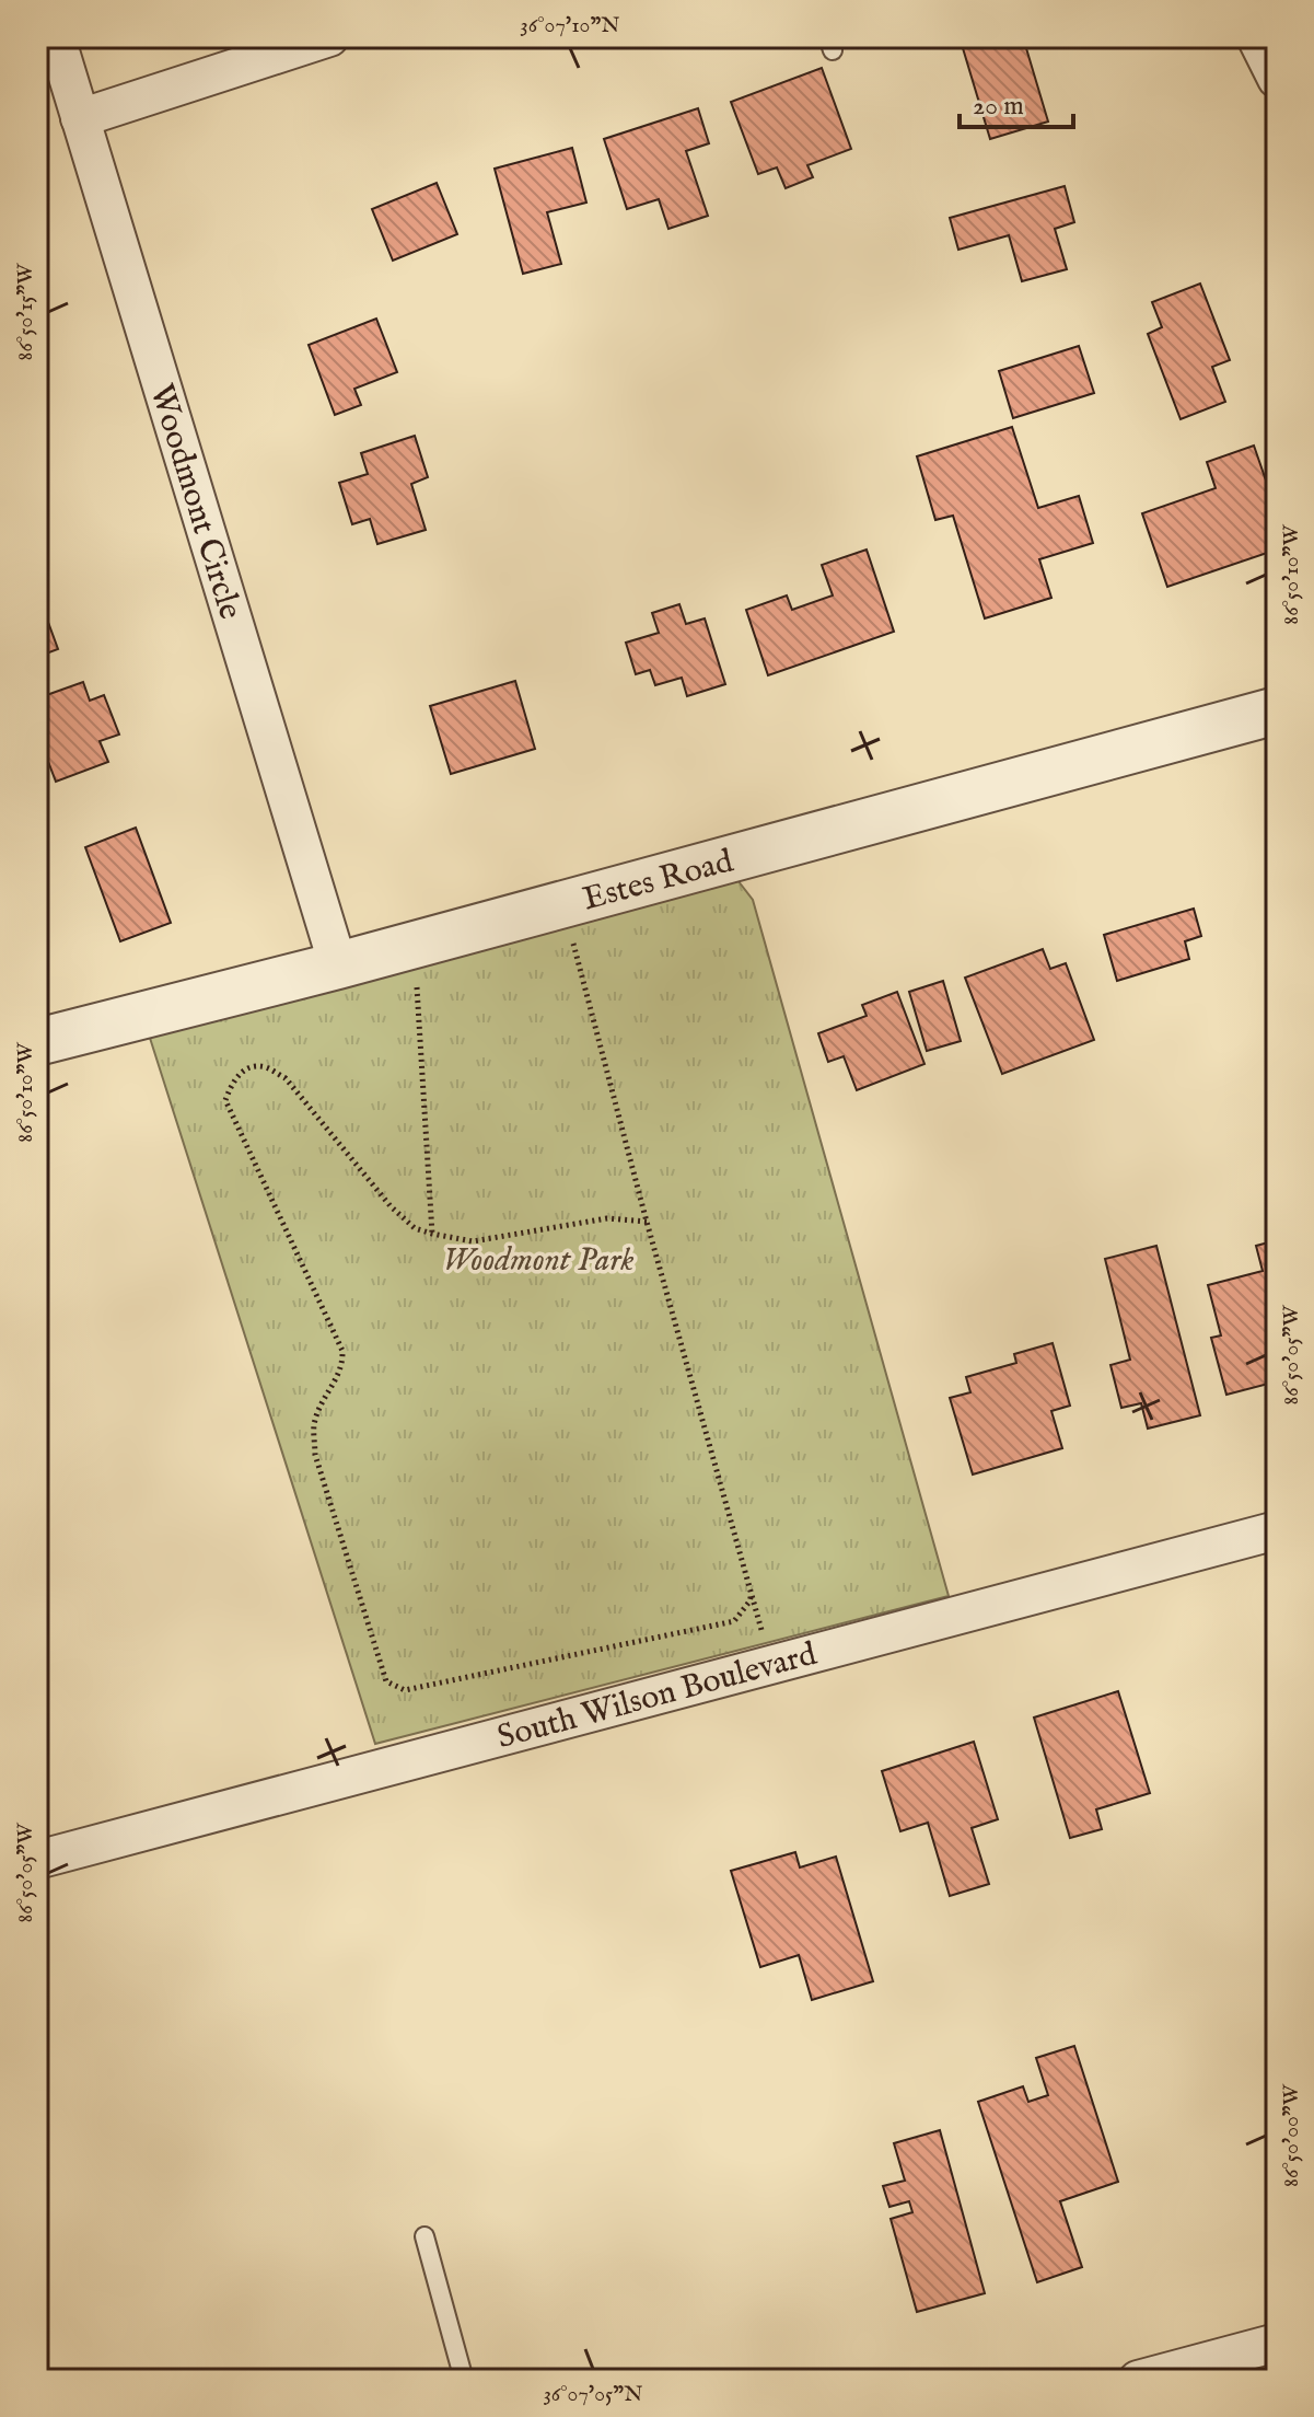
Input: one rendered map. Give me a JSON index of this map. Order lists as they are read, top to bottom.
{
  "streets": {
    "street": ["Woodmont Circle", "Estes Road", "South Wilson Boulevard"]
  },
  "crossings": [
    ["Woodmont Circle", "Estes Road"]
  ],
  "parks": ["Woodmont Park"],
  "scale_bar": "20 m",
  "coordinates": [
    "36°07'10\"N",
    "86°50'15\"W",
    "86°50'10\"W",
    "86°50'05\"W",
    "86°50'00\"W",
    "36°07'05\"N"
  ]
}
